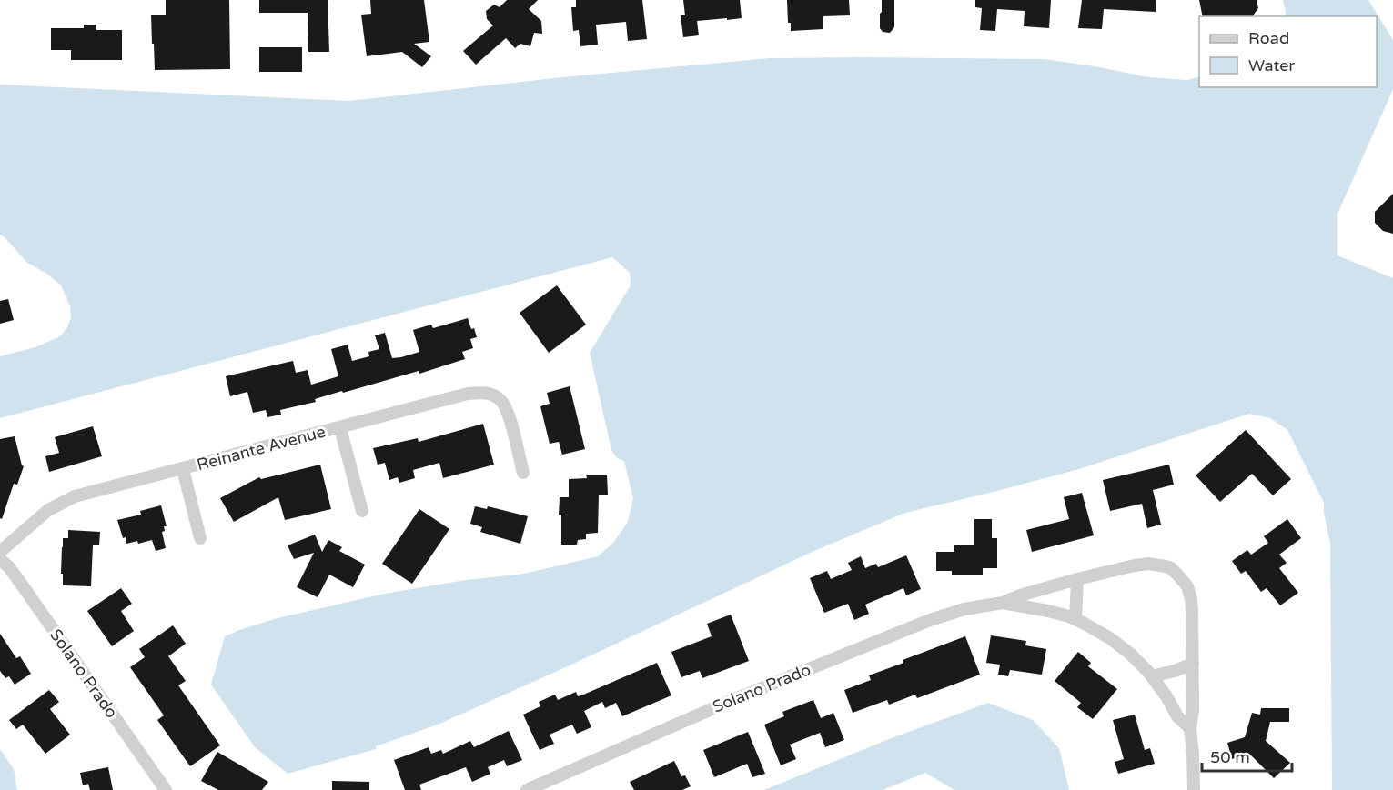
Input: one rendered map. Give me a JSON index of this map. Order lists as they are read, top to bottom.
{
  "streets": {
    "street": ["Reinante Avenue", "Solano Prado"]
  },
  "legend": ["Road", "Water"],
  "scale_bar": "50 m"
}
